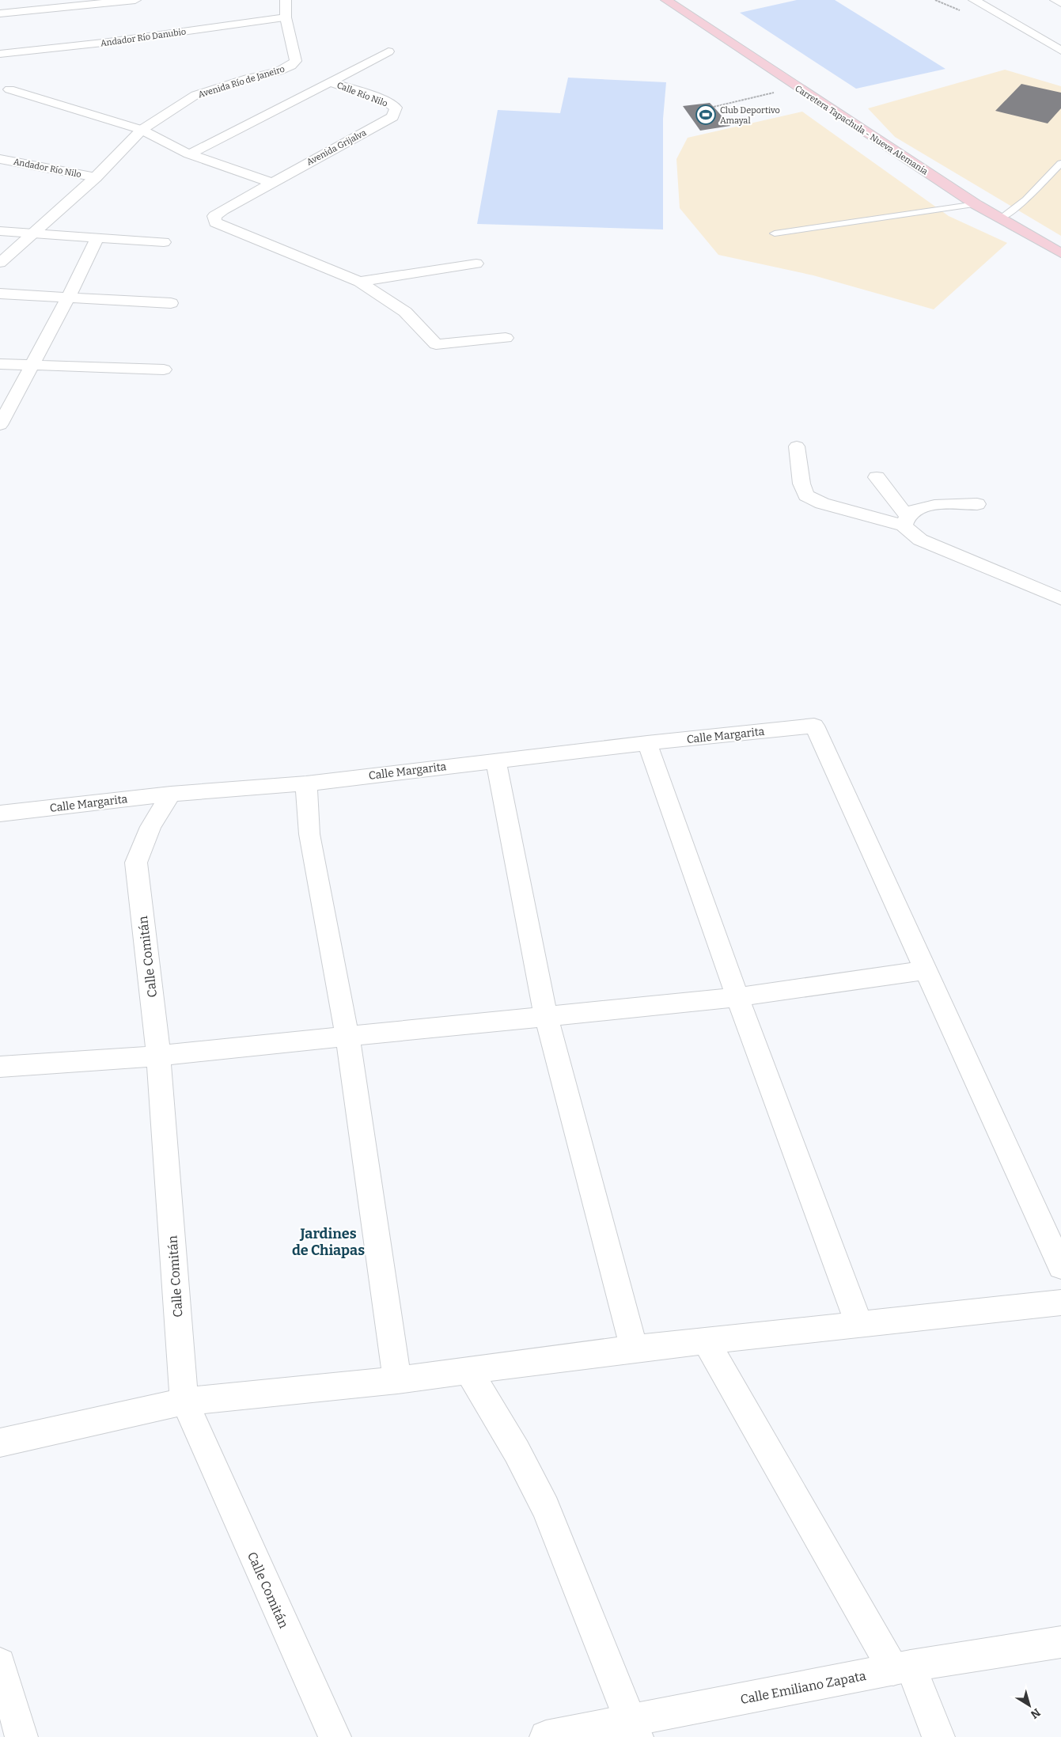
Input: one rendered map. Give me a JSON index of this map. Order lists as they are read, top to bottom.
{
  "streets": {
    "main road": ["Carretera Tapachula - Nueva Alemania"],
    "street": [
      "Andador Río Danubio",
      "Avenida Río de Janeiro",
      "Calle Río Nilo",
      "Avenida Grijalva",
      "Andador Río Nilo",
      "Calle Margarita",
      "Calle Comitán",
      "Calle Emiliano Zapata"
    ]
  },
  "crossings": [
    ["Andador Río Danubio", "Avenida Río de Janeiro"],
    ["Avenida Río de Janeiro", "Andador Río Nilo"],
    ["Calle Río Nilo", "Avenida Grijalva"],
    ["Calle Margarita", "Calle Comitán"]
  ],
  "districts": ["Jardines de Chiapas"],
  "places": {
    "sports": ["Club Deportivo Amayal"]
  },
  "north": "bottom right"
}
